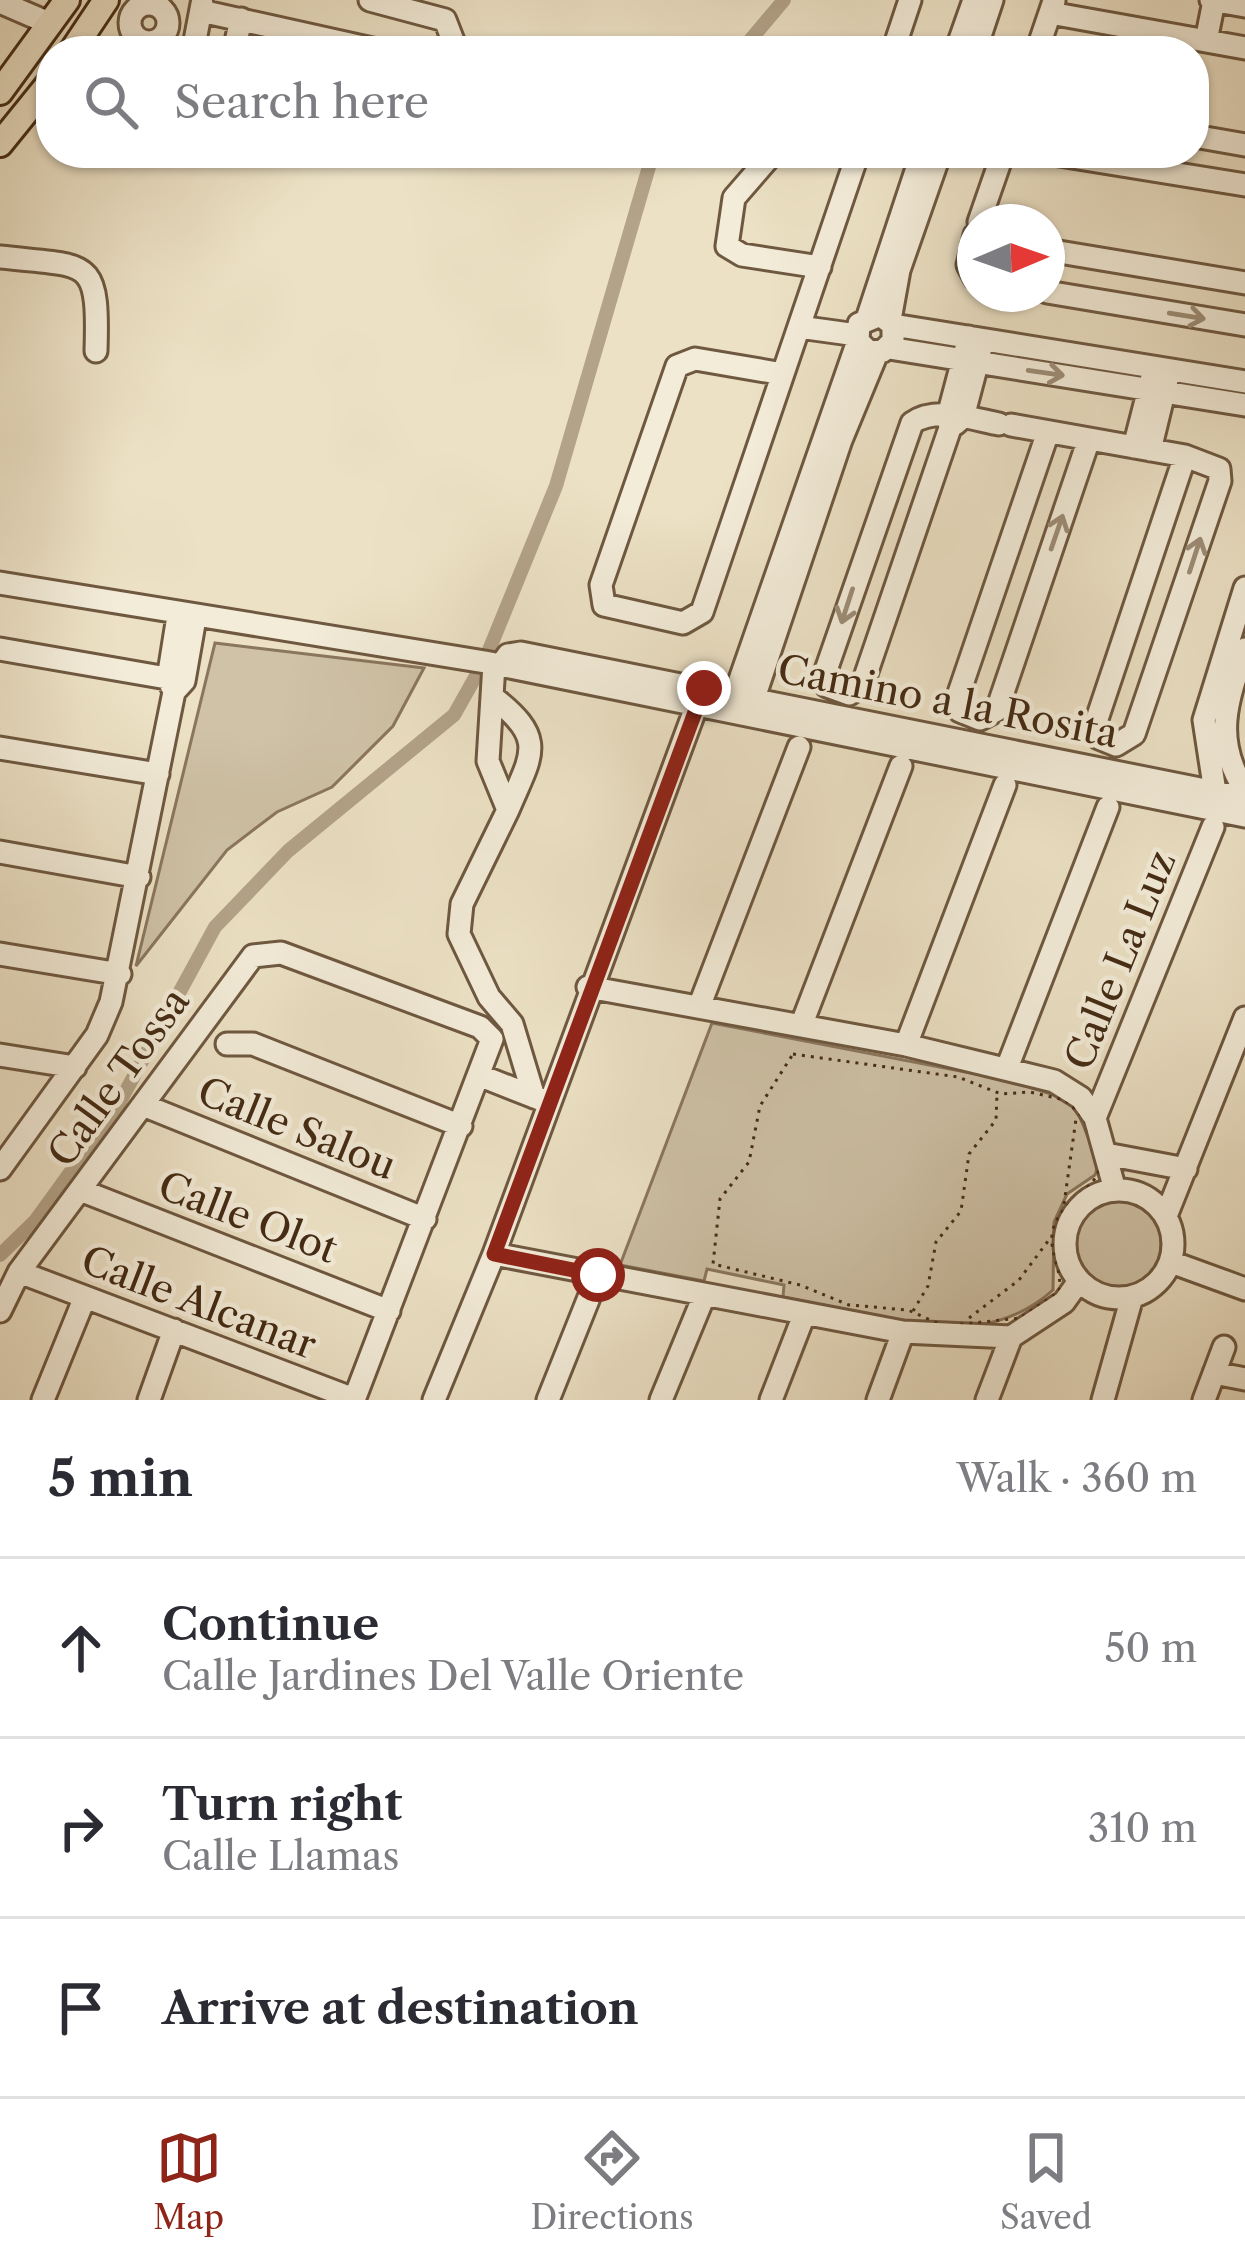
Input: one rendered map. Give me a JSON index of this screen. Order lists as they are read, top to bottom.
{
  "streets": {
    "street": [
      "Camino a la Rosita",
      "Calle La Luz",
      "Calle Tossa",
      "Calle Salou",
      "Calle Olot",
      "Calle Alcanar"
    ]
  },
  "crossings": [
    ["Calle Tossa", "Calle Salou"],
    ["Calle Tossa", "Calle Olot"],
    ["Calle Tossa", "Calle Alcanar"]
  ],
  "north": "right",
  "page": {
    "search": "Search here",
    "heading": ["5 min", "Walk · 360 m"],
    "list": [
      ["Continue", "Calle Jardines Del Valle Oriente", "50 m"],
      ["Turn right", "Calle Llamas", "310 m"],
      "Arrive at destination"
    ],
    "nav": ["Map", "Directions", "Saved"]
  }
}
